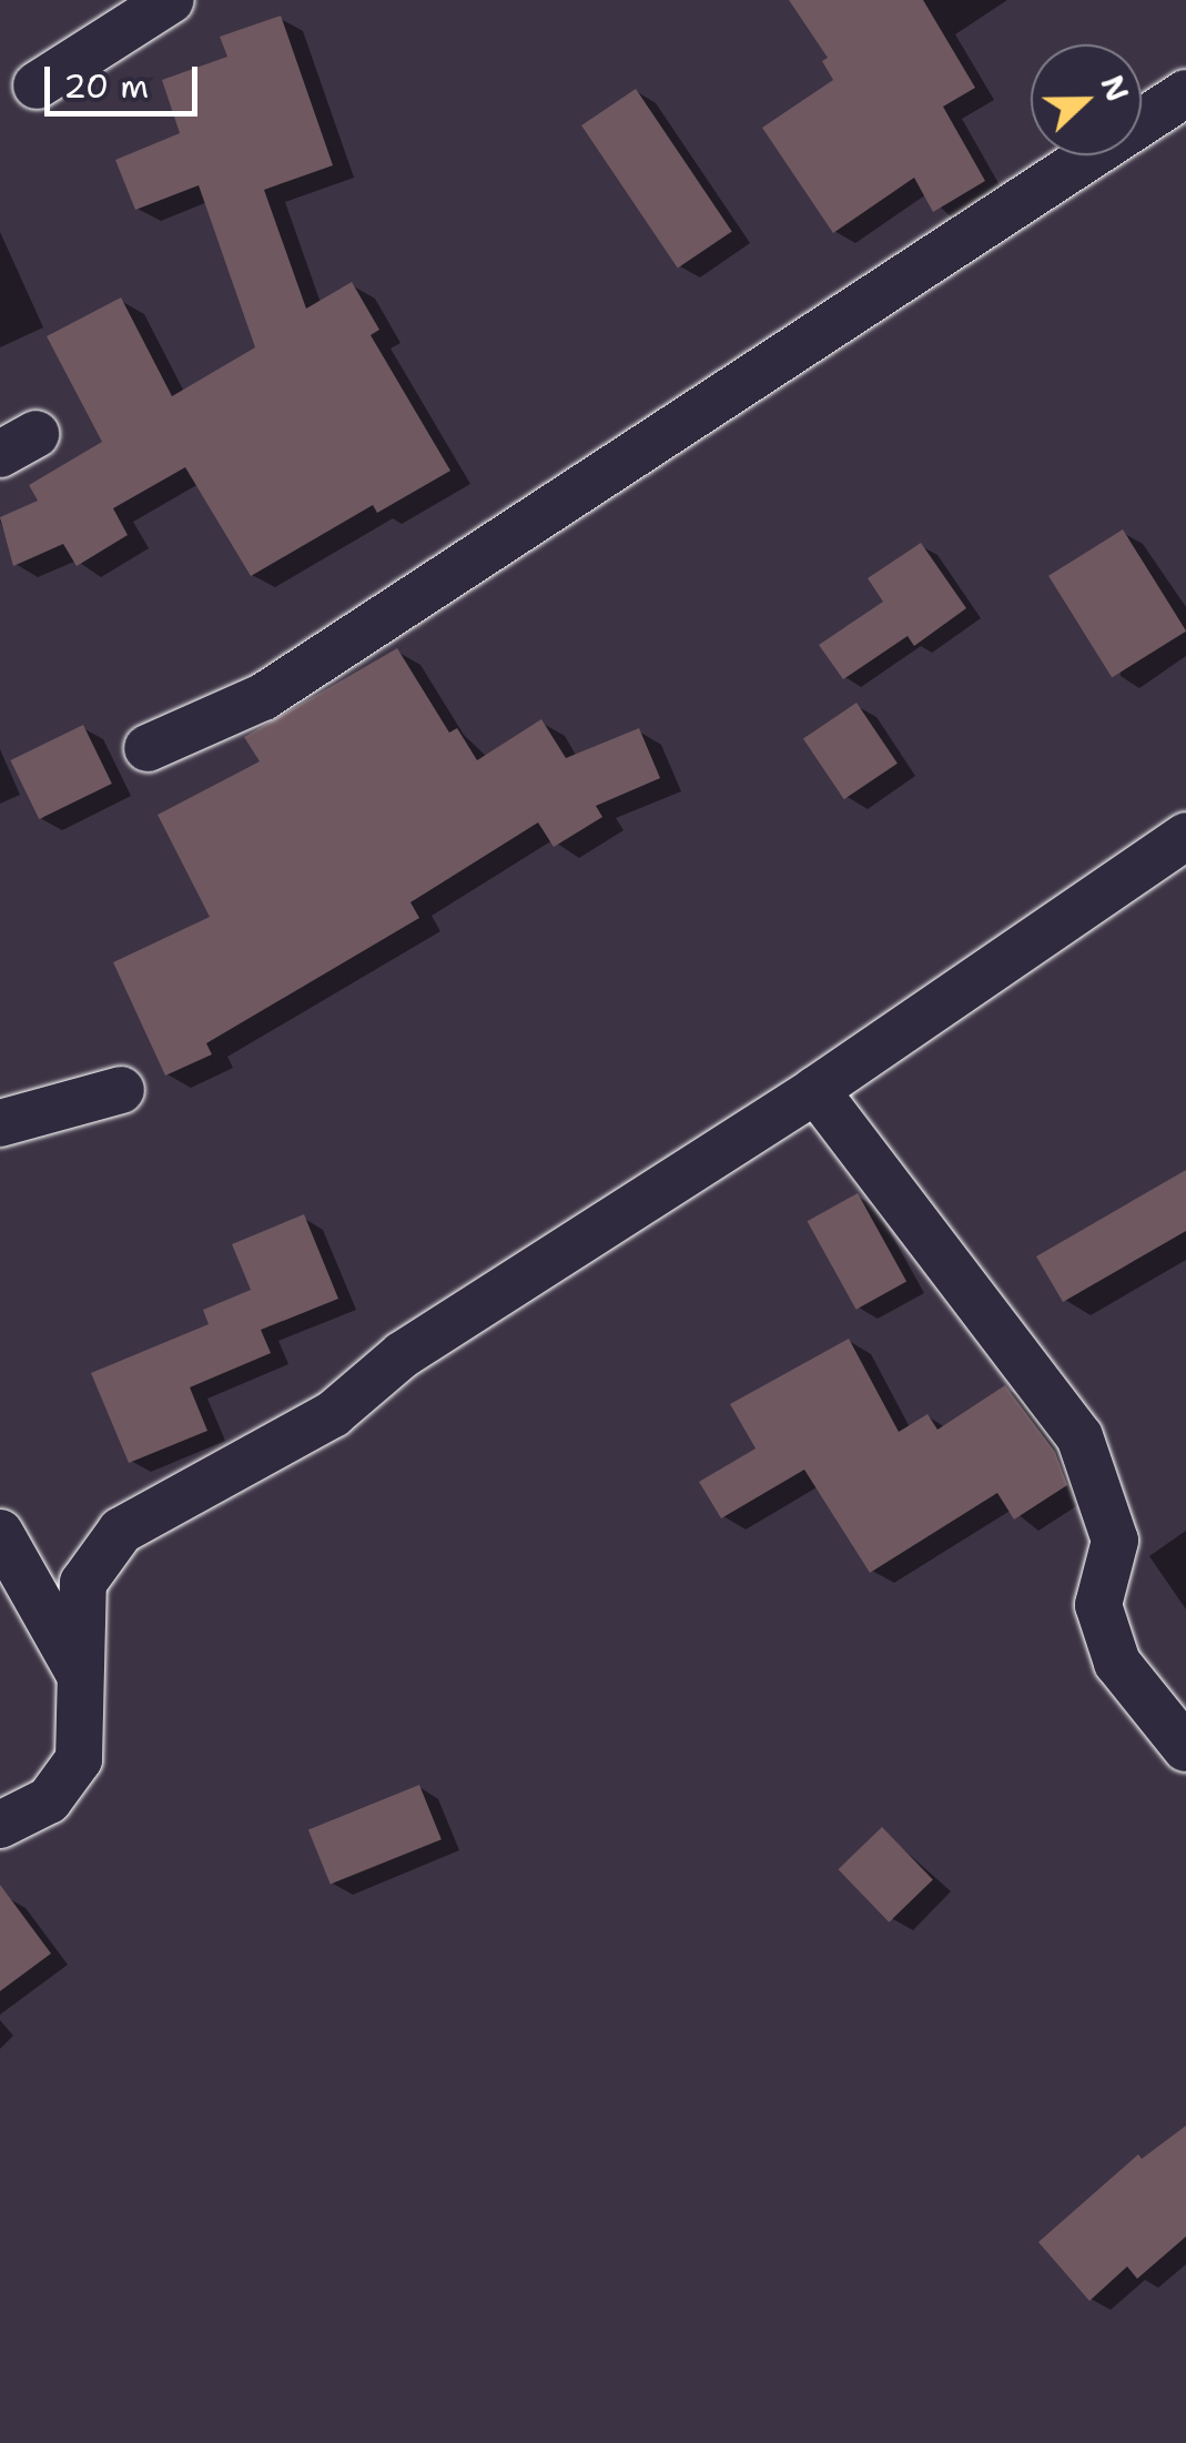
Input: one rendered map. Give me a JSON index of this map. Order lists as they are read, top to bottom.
{
  "scale_bar": "20 m",
  "north": "right"
}
